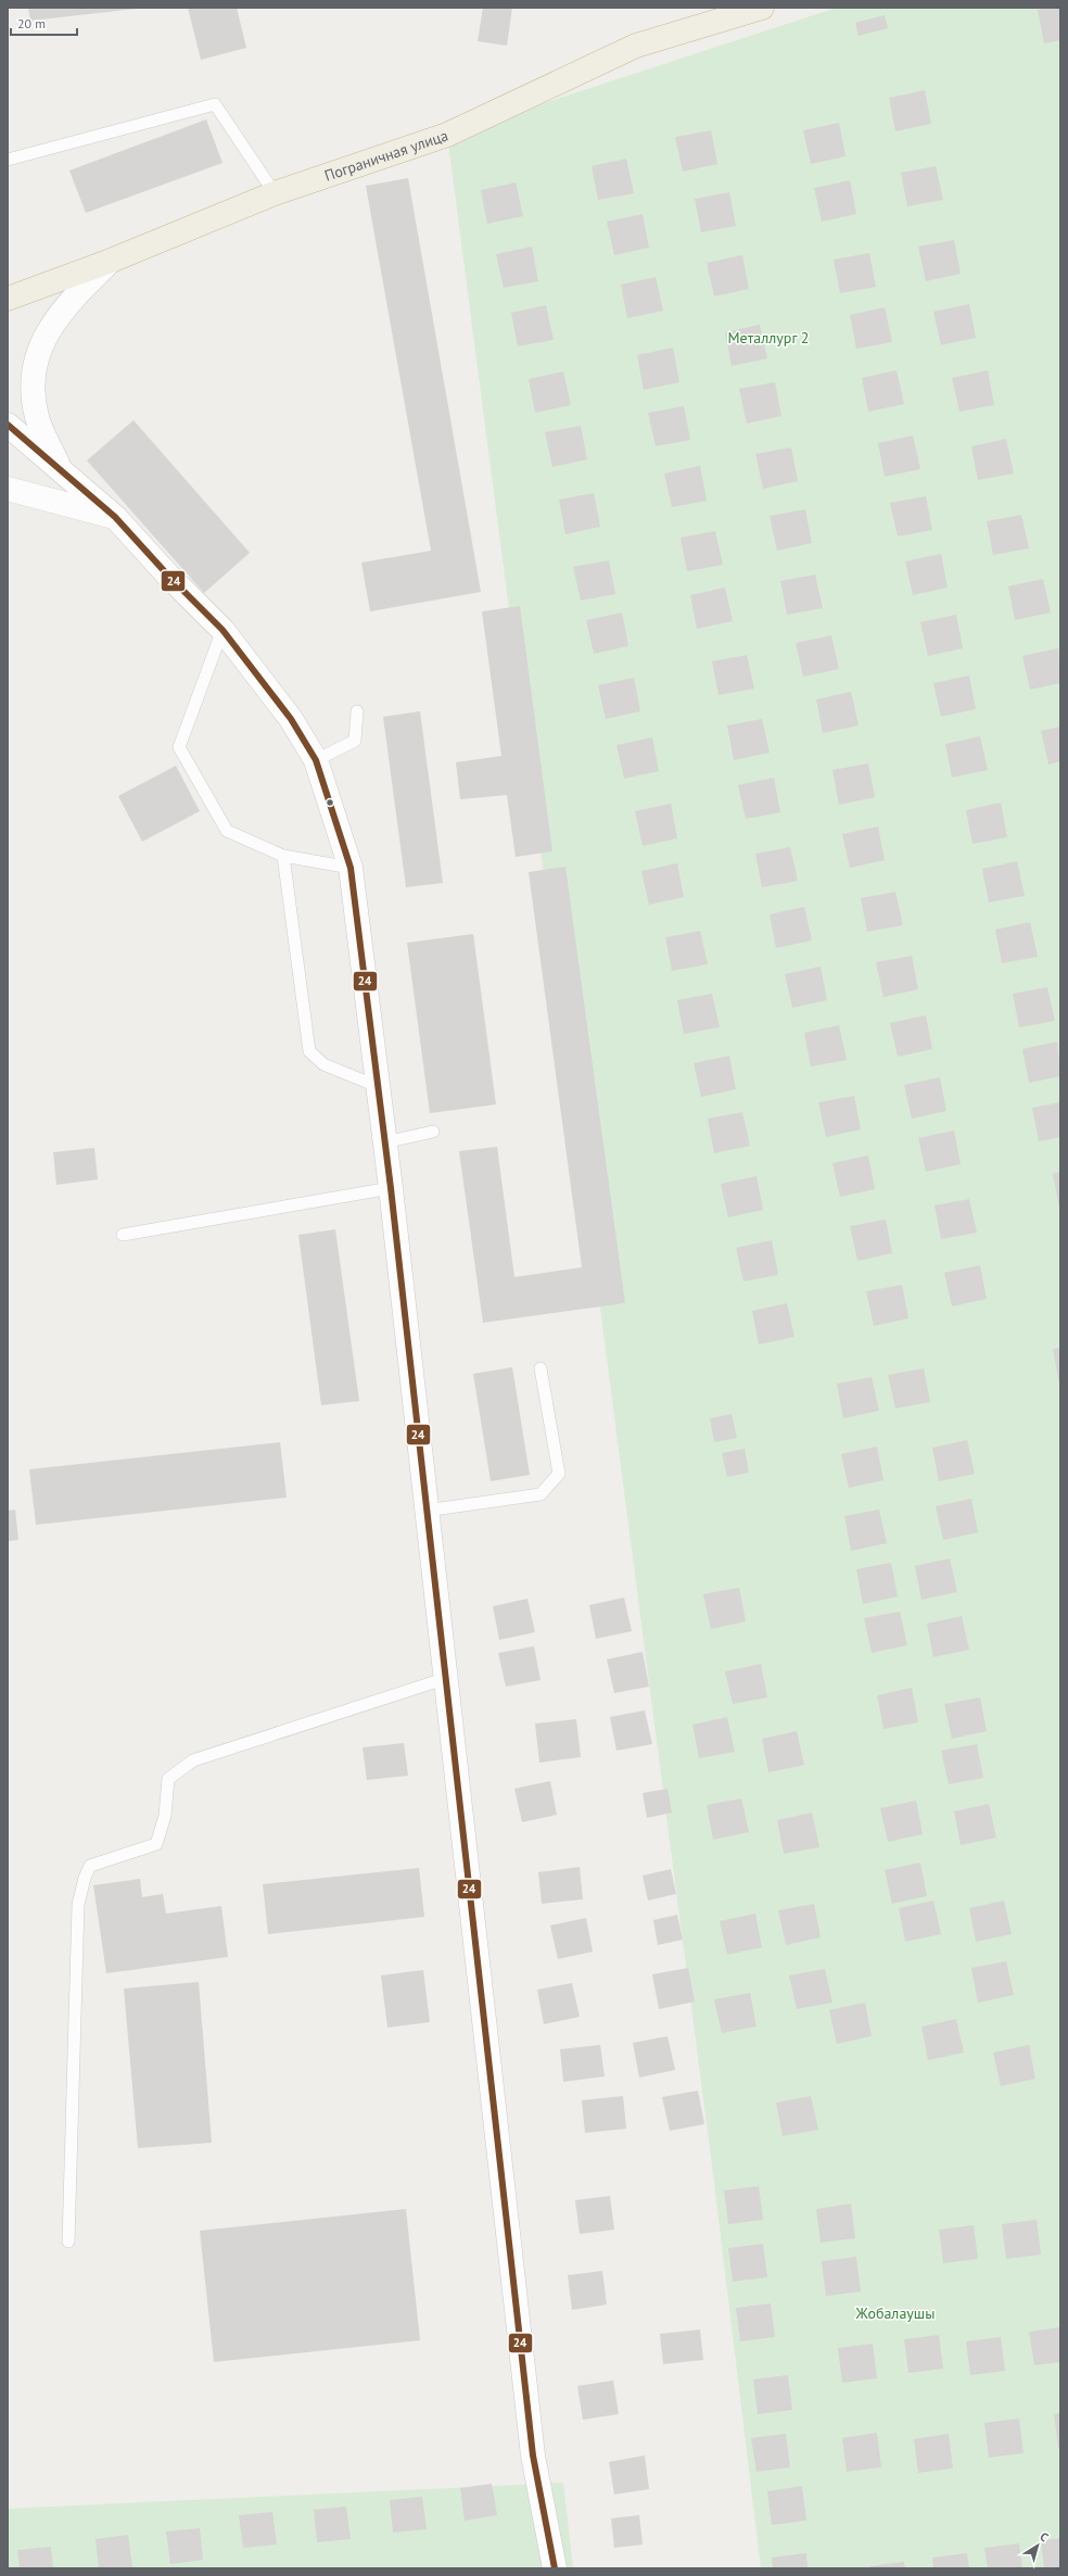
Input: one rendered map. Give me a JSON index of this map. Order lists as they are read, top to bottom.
{
  "streets": {
    "highway": ["Пограничная улица"]
  },
  "parks": ["Металлург 2", "Жобалаушы"],
  "lines": ["transit line 24"],
  "scale_bar": "20 m",
  "north": "top right"
}
